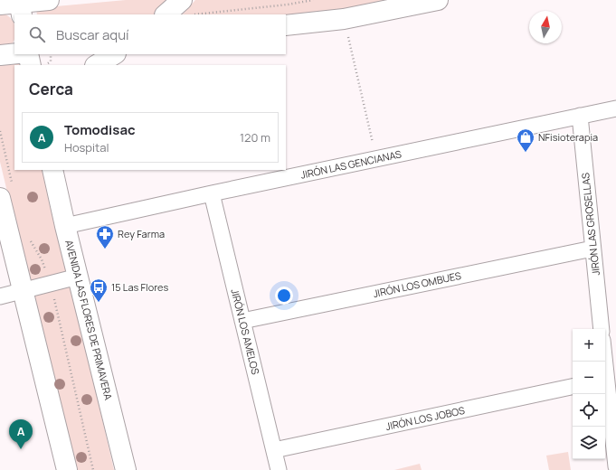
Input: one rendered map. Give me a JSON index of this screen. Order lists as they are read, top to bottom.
{
  "streets": {
    "main road": ["AVENIDA LAS FLORES DE PRIMAVERA"],
    "street": [
      "JIRÓN LAS GENCIANAS",
      "JIRÓN LAS GROSELLAS",
      "JIRÓN LOS OMBUES",
      "JIRÓN LOS AMELOS",
      "JIRÓN LOS JOBOS"
    ]
  },
  "crossings": [
    ["JIRÓN LAS GENCIANAS", "JIRÓN LAS GROSELLAS"],
    ["JIRÓN LAS GENCIANAS", "AVENIDA LAS FLORES DE PRIMAVERA"],
    ["JIRÓN LAS GENCIANAS", "JIRÓN LOS AMELOS"],
    ["JIRÓN LAS GROSELLAS", "JIRÓN LOS OMBUES"],
    ["JIRÓN LOS OMBUES", "JIRÓN LOS AMELOS"],
    ["JIRÓN LOS AMELOS", "JIRÓN LOS JOBOS"]
  ],
  "places": {
    "shop": ["NFisioterapia"],
    "pharmacy": ["Rey Farma"],
    "bus stop": ["15 Las Flores"]
  },
  "north": "top",
  "page": {
    "search": "Buscar aquí",
    "heading": "Cerca",
    "list": [
      {
        "mark": "A",
        "name": "Tomodisac",
        "note": "Hospital",
        "value": "120 m"
      }
    ],
    "map_buttons": ["+", "−"],
    "pins": "A"
  }
}
